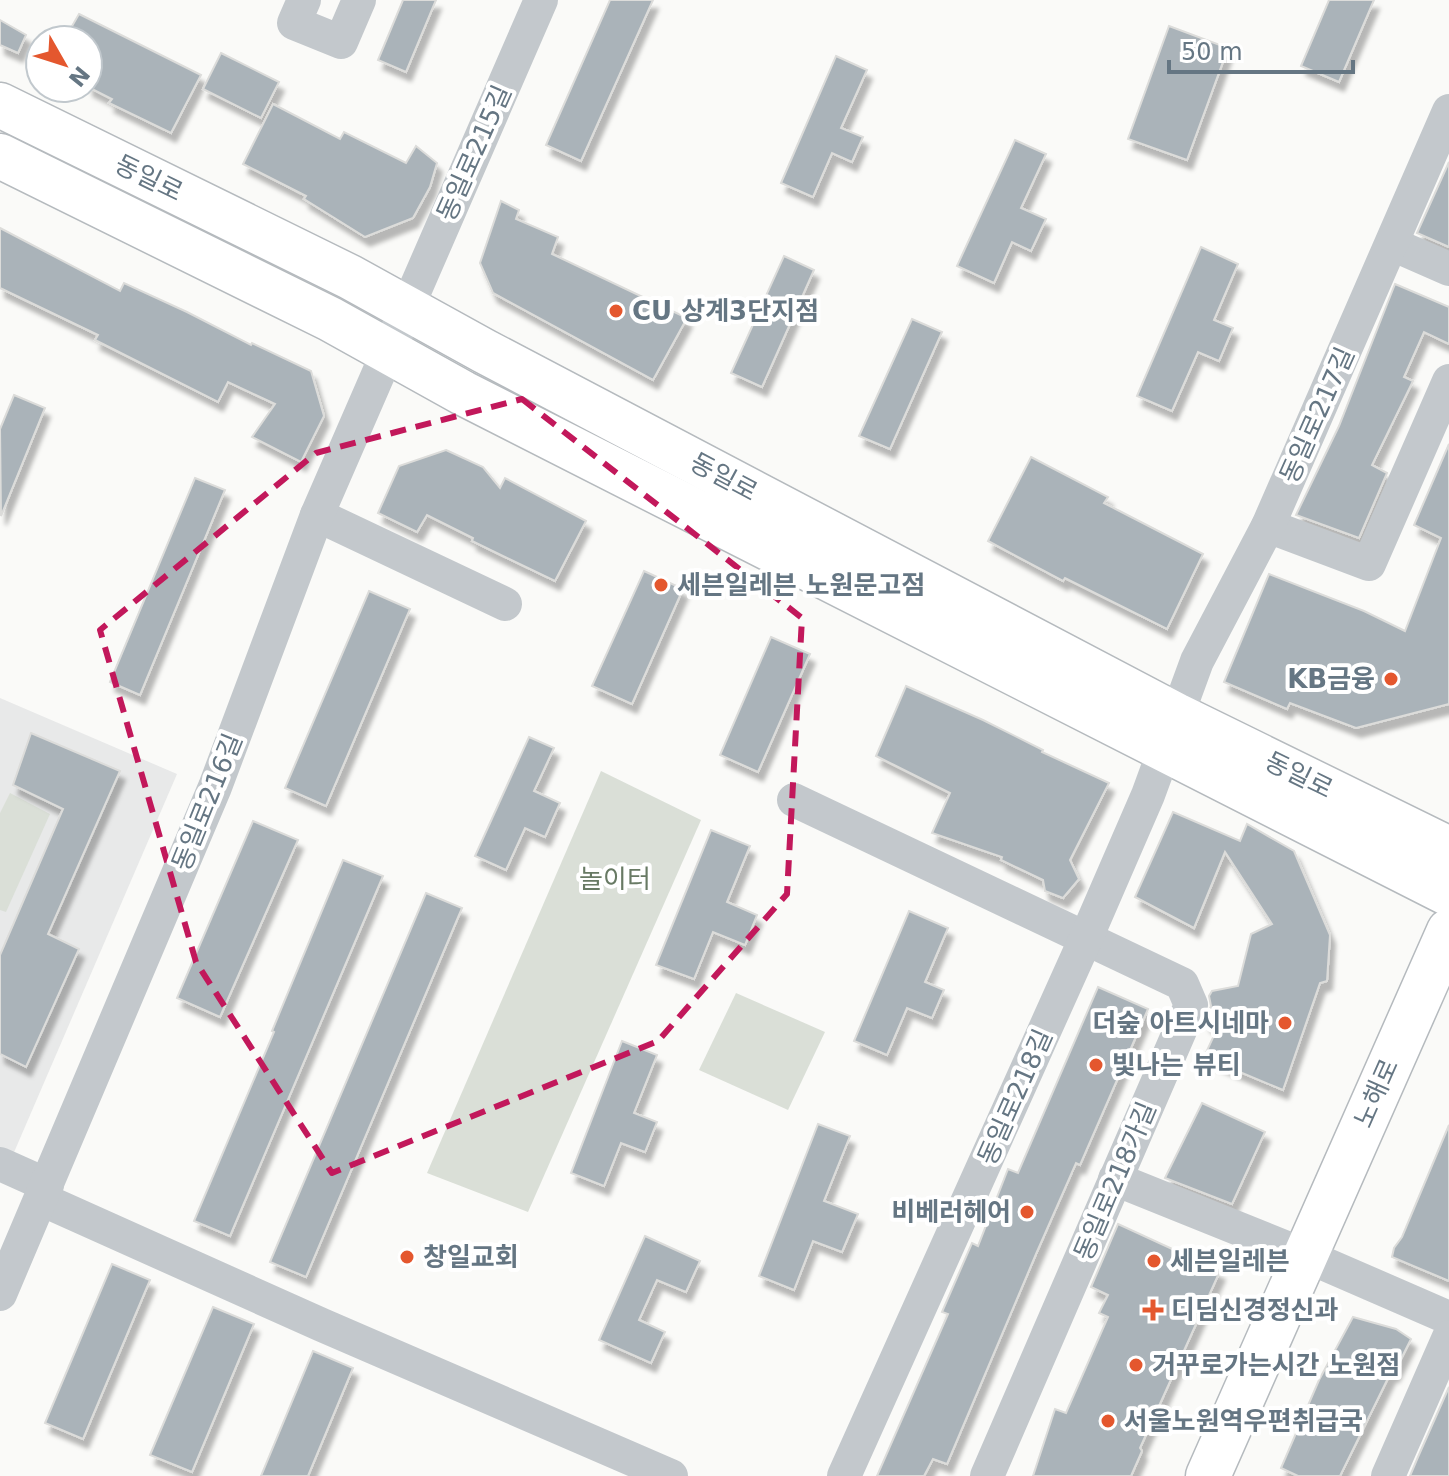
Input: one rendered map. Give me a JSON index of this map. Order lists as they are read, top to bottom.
{
  "streets": {
    "main road": ["동일로", "노해로"],
    "street": [
      "동일로215길",
      "동일로217길",
      "동일로216길",
      "동일로218길",
      "동일로218가길"
    ]
  },
  "crossings": [
    ["동일로215길", "동일로"],
    ["동일로215길", "동일로216길"],
    ["동일로", "동일로217길"],
    ["동일로", "동일로216길"],
    ["동일로", "동일로218길"],
    ["동일로217길", "동일로218길"],
    ["동일로218길", "동일로218가길"]
  ],
  "parks": ["놀이터"],
  "places": {
    "other": [
      "CU 상계3단지점",
      "세븐일레븐 노원문고점",
      "KB금융",
      "더숲 아트시네마",
      "빛나는 뷰티",
      "비베러헤어",
      "창일교회",
      "세븐일레븐",
      "거꾸로가는시간 노원점",
      "서울노원역우편취급국"
    ],
    "health": ["디딤신경정신과"]
  },
  "scale_bar": "50 m",
  "north": "bottom right"
}
